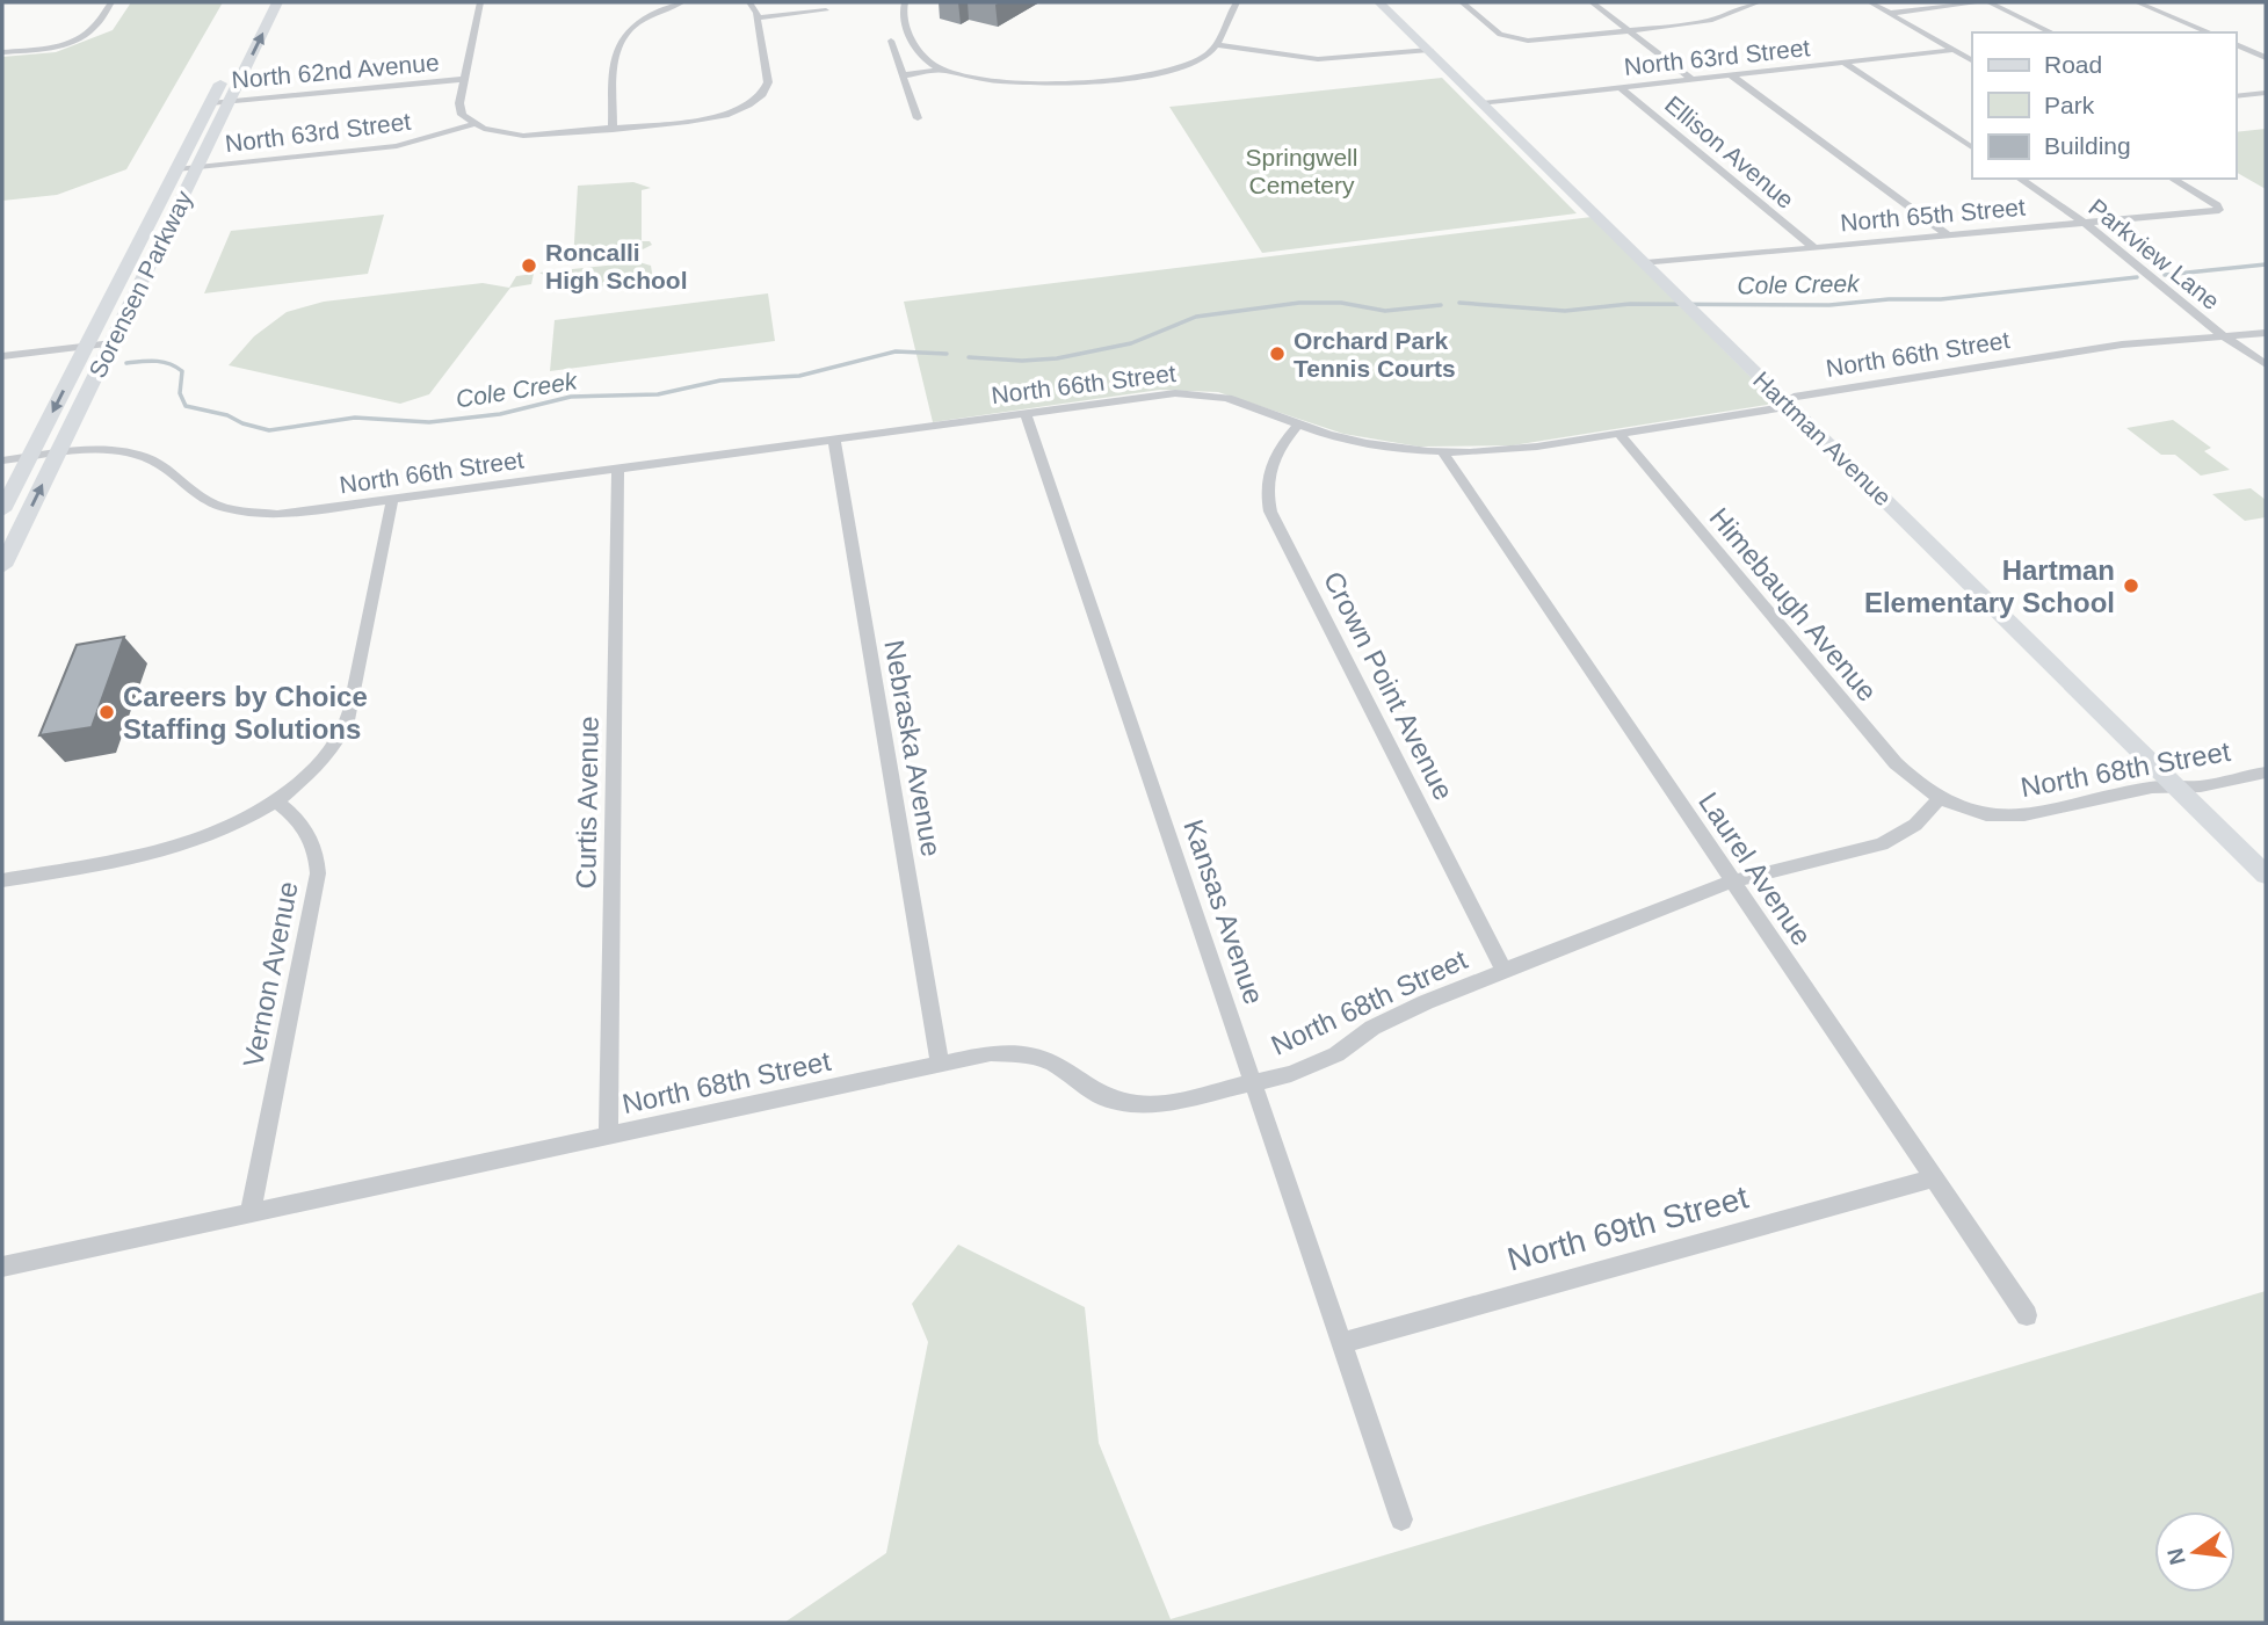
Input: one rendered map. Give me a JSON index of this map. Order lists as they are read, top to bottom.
{
  "streets": {
    "main road": ["Sorensen Parkway", "Hartman Avenue"],
    "street": [
      "North 63rd Street",
      "North 62nd Avenue",
      "Ellison Avenue",
      "North 65th Street",
      "Parkview Lane",
      "North 66th Street",
      "Himebaugh Avenue",
      "Crown Point Avenue",
      "Nebraska Avenue",
      "North 68th Street",
      "Curtis Avenue",
      "Laurel Avenue",
      "Kansas Avenue",
      "Vernon Avenue",
      "North 69th Street"
    ]
  },
  "crossings": [
    ["North 63rd Street", "Ellison Avenue"],
    ["North 63rd Street", "Sorensen Parkway"],
    ["North 63rd Street", "Hartman Avenue"],
    ["North 62nd Avenue", "Sorensen Parkway"],
    ["Ellison Avenue", "North 65th Street"],
    ["North 65th Street", "Parkview Lane"],
    ["North 65th Street", "Hartman Avenue"],
    ["Parkview Lane", "North 66th Street"],
    ["Sorensen Parkway", "North 66th Street"],
    ["North 66th Street", "Hartman Avenue"],
    ["North 66th Street", "Himebaugh Avenue"],
    ["North 66th Street", "Crown Point Avenue"],
    ["North 66th Street", "Nebraska Avenue"],
    ["North 66th Street", "Curtis Avenue"],
    ["North 66th Street", "Laurel Avenue"],
    ["North 66th Street", "Kansas Avenue"],
    ["Hartman Avenue", "North 68th Street"],
    ["Himebaugh Avenue", "North 68th Street"],
    ["Crown Point Avenue", "North 68th Street"],
    ["Nebraska Avenue", "North 68th Street"],
    ["North 68th Street", "Curtis Avenue"],
    ["North 68th Street", "Laurel Avenue"],
    ["North 68th Street", "Kansas Avenue"],
    ["North 68th Street", "Vernon Avenue"],
    ["Laurel Avenue", "North 69th Street"],
    ["Kansas Avenue", "North 69th Street"]
  ],
  "water": ["Cole Creek"],
  "parks": ["Springwell Cemetery"],
  "places": [
    "Roncalli High School",
    "Orchard Park Tennis Courts",
    "Hartman Elementary School",
    "Careers by Choice Staffing Solutions"
  ],
  "legend": ["Road", "Park", "Building"],
  "north": "left"
}
